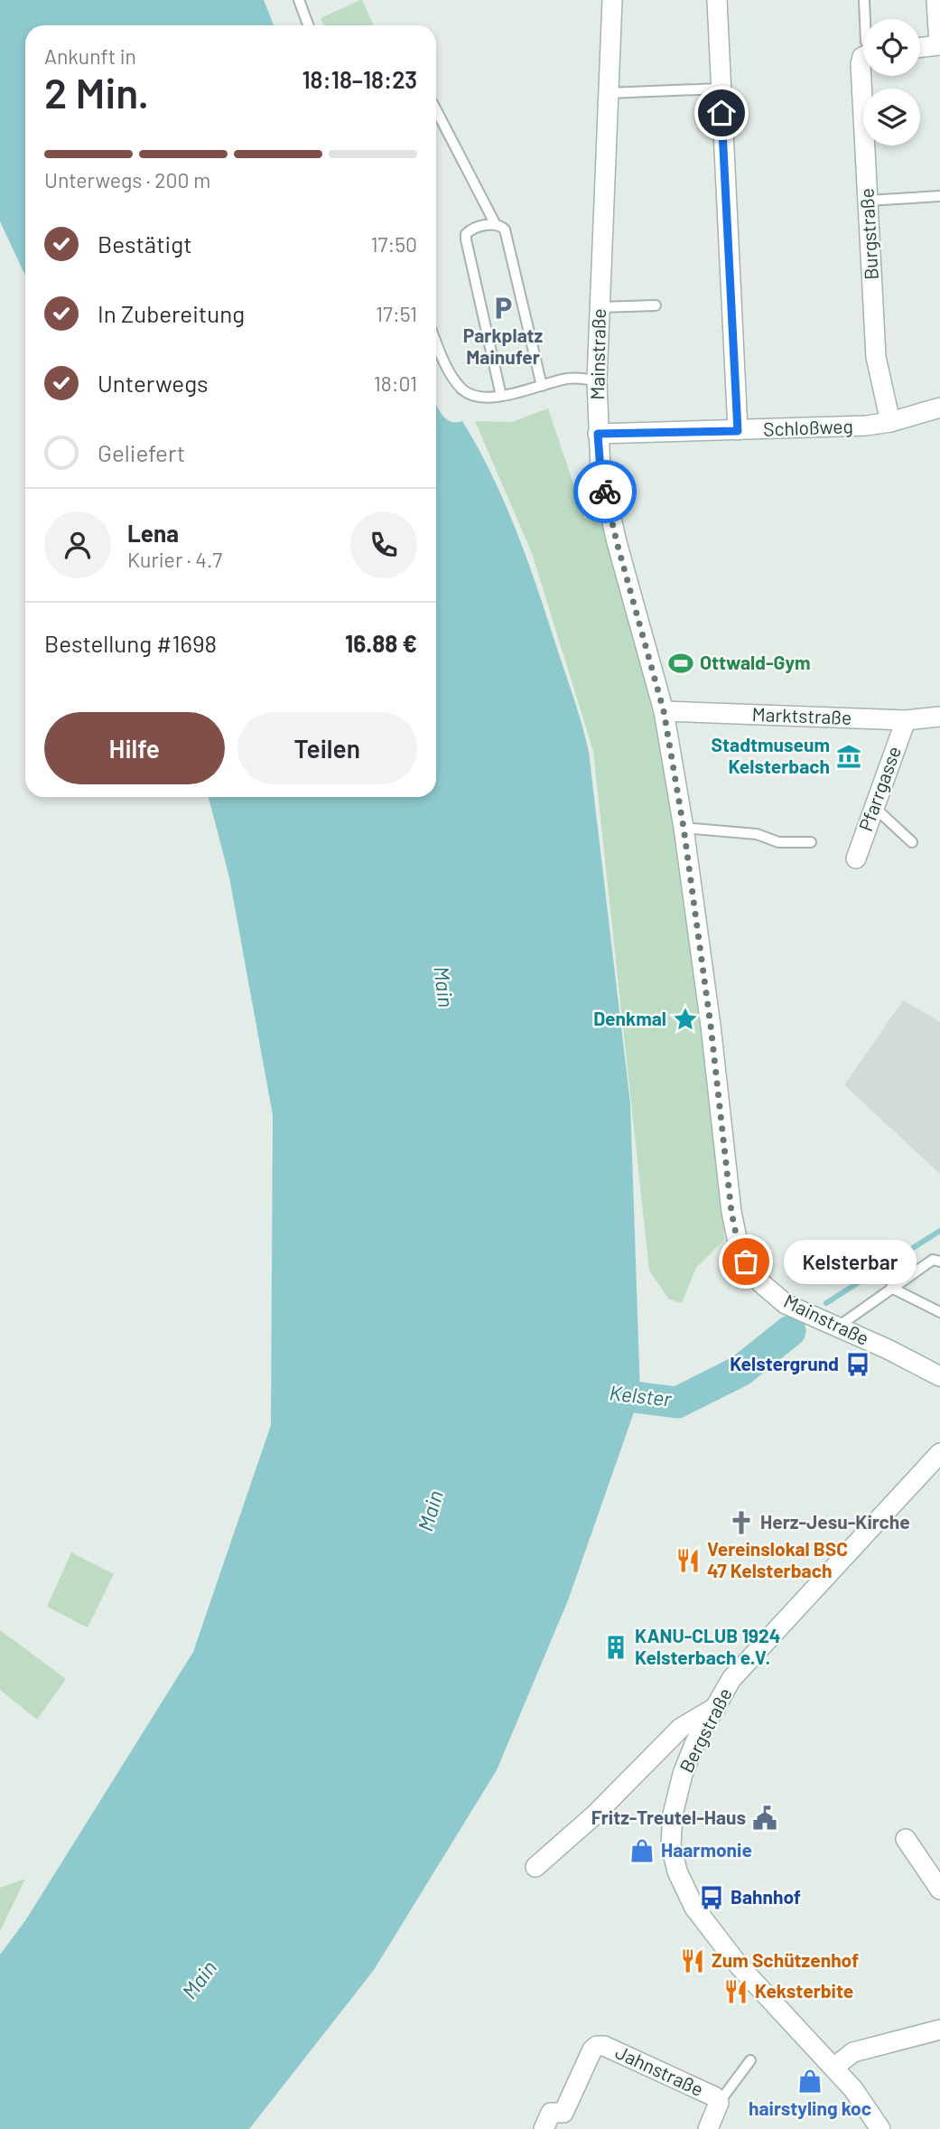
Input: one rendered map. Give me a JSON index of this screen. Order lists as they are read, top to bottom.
{
  "streets": {
    "street": [
      "Burgstraße",
      "Mainstraße",
      "Schloßweg",
      "Marktstraße",
      "Pfarrgasse",
      "Bergstraße",
      "Jahnstraße"
    ]
  },
  "crossings": [
    ["Burgstraße", "Schloßweg"],
    ["Mainstraße", "Schloßweg"],
    ["Mainstraße", "Marktstraße"],
    ["Marktstraße", "Pfarrgasse"]
  ],
  "water": ["Main", "Kelster"],
  "places": {
    "parking": ["Parkplatz Mainufer"],
    "sports": ["Ottwald-Gym"],
    "museum": ["Stadtmuseum Kelsterbach"],
    "place": ["Denkmal"],
    "other": ["Kelsterbar"],
    "bus stop": ["Kelstergrund", "Bahnhof"],
    "church": ["Herz-Jesu-Kirche"],
    "restaurant": ["Vereinslokal BSC 47 Kelsterbach", "Zum Schützenhof", "Keksterbite"],
    "building": ["KANU-CLUB 1924 Kelsterbach e.V."],
    "public building": ["Fritz-Treutel-Haus"],
    "shop": ["Haarmonie", "hairstyling koc"]
  },
  "page": {
    "heading": ["2 Min.", "Ankunft in", "18:18–18:23"],
    "panel": [
      "Lena",
      "Kurier · 4.7",
      "Bestellung #1698",
      "16.88 €"
    ],
    "bar": "Unterwegs · 200 m",
    "list": [
      ["Bestätigt", "17:50"],
      ["In Zubereitung", "17:51"],
      ["Unterwegs", "18:01"],
      "Geliefert"
    ],
    "buttons": ["Hilfe", "Teilen"],
    "bubble": "Kelsterbar"
  }
}
